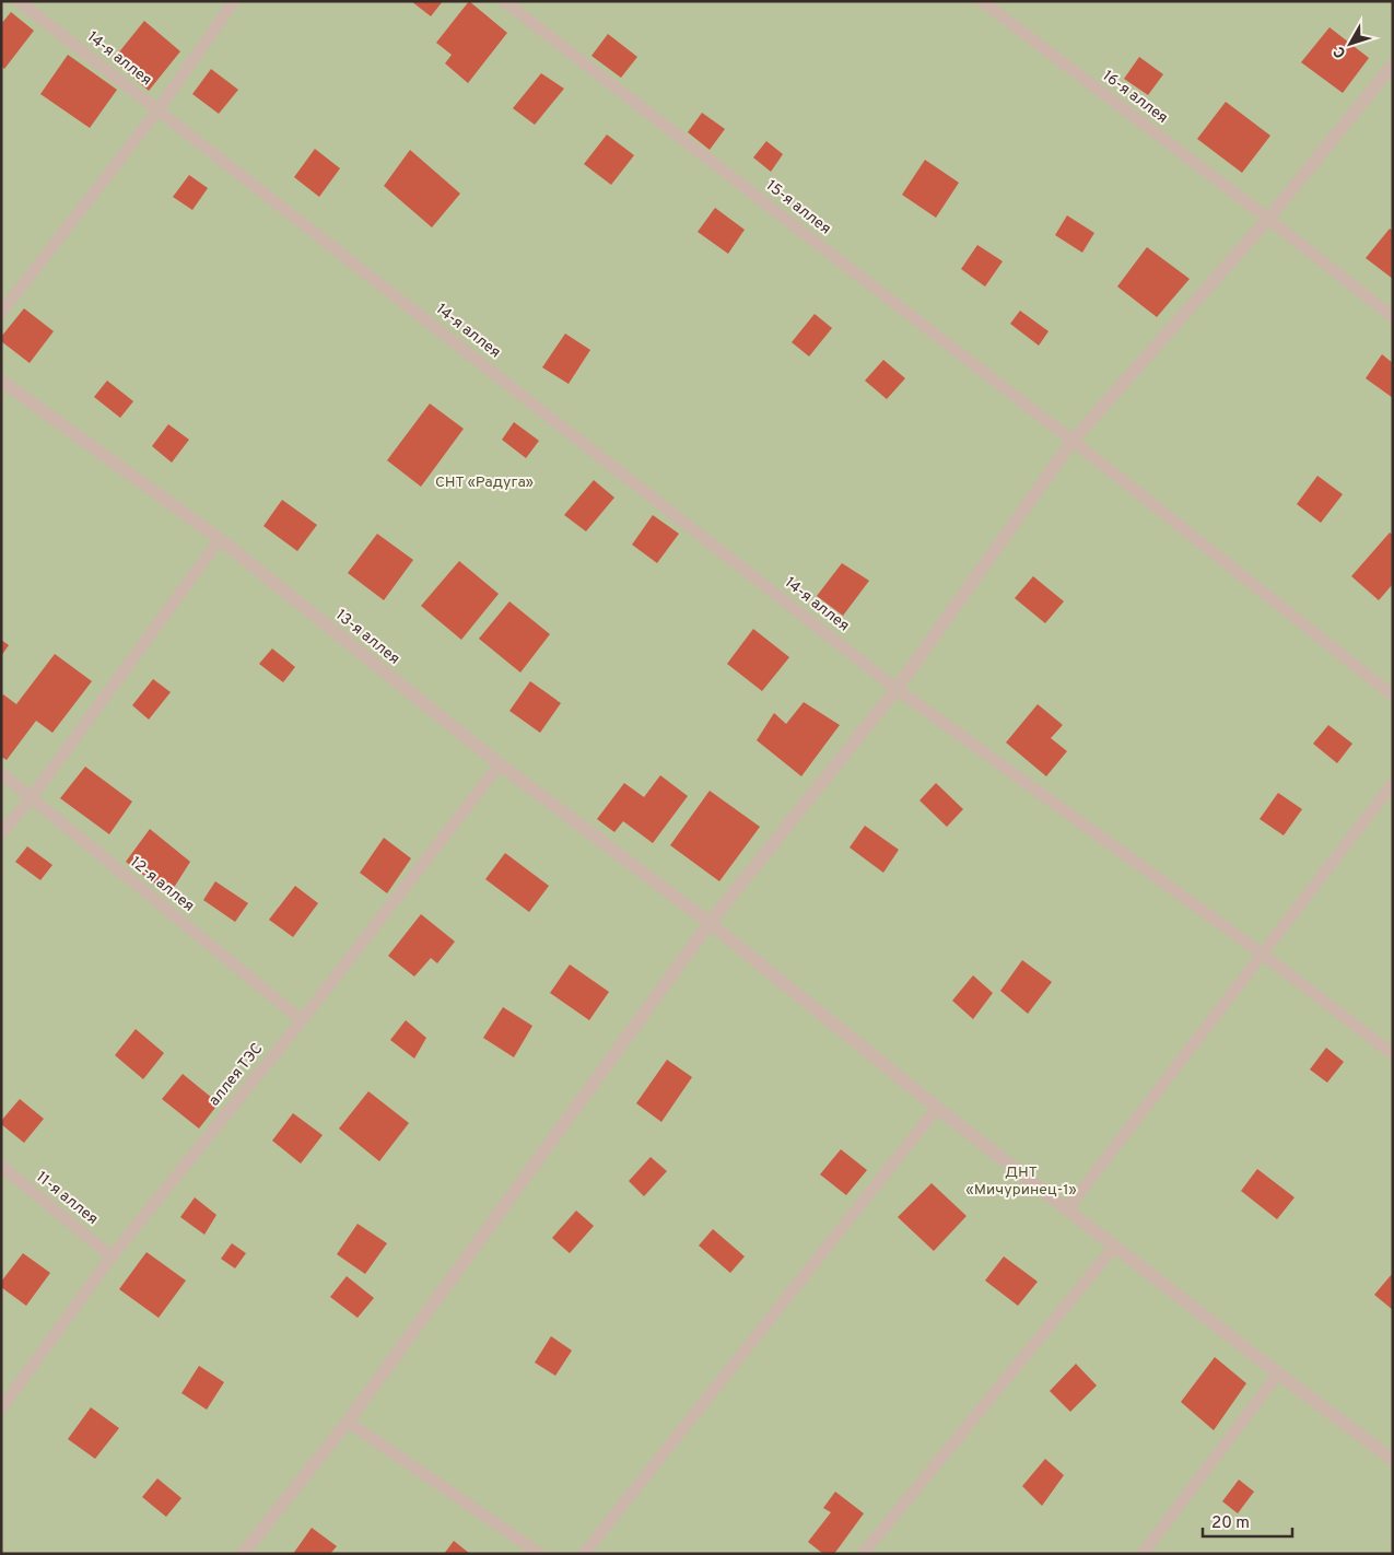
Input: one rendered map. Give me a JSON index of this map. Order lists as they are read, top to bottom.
{
  "streets": {
    "street": ["13-я аллея"],
    "lane": [
      "14-я аллея",
      "16-я аллея",
      "15-я аллея",
      "12-я аллея",
      "аллея ТЭС",
      "11-я аллея"
    ]
  },
  "crossings": [
    ["13-я аллея", "аллея ТЭС"],
    ["12-я аллея", "аллея ТЭС"],
    ["аллея ТЭС", "11-я аллея"]
  ],
  "parks": ["СНТ «Радуга»", "ДНТ «Мичуринец-1»"],
  "scale_bar": "20 m",
  "north": "bottom left"
}
